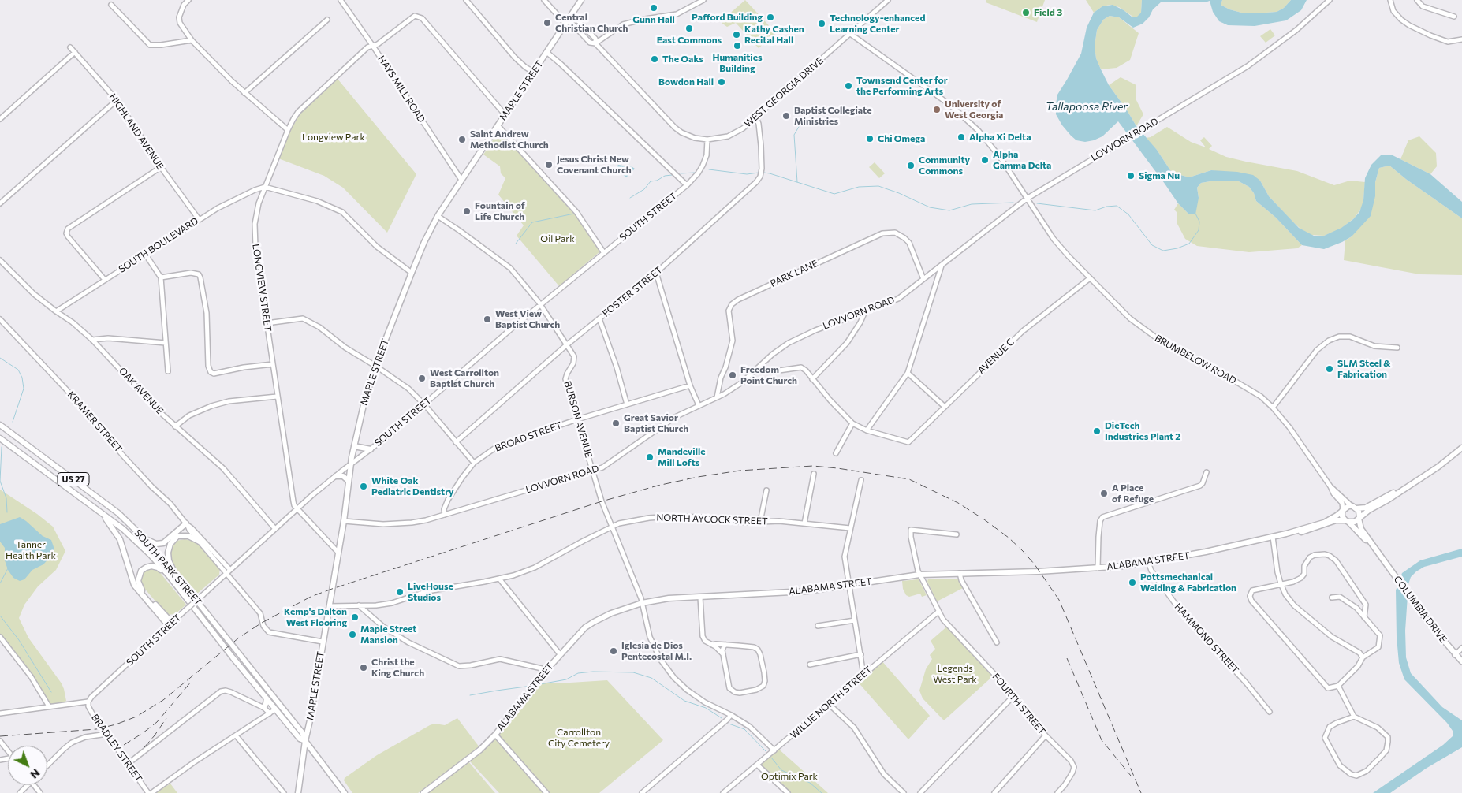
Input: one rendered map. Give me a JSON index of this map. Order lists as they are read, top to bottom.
{
  "streets": {
    "main road": [
      "MAPLE STREET",
      "US 27",
      "ALABAMA STREET",
      "SOUTH PARK STREET",
      "COLUMBIA DRIVE"
    ],
    "street": [
      "HAYS MILL ROAD",
      "WEST GEORGIA DRIVE",
      "HIGHLAND AVENUE",
      "LOVVORN ROAD",
      "SOUTH STREET",
      "SOUTH BOULEVARD",
      "PARK LANE",
      "LONGVIEW STREET",
      "FOSTER STREET",
      "AVENUE C",
      "BRUMBELOW ROAD",
      "OAK AVENUE",
      "BURSON AVENUE",
      "KRAMER STREET",
      "BROAD STREET",
      "NORTH AYCOCK STREET",
      "HAMMOND STREET",
      "WILLIE NORTH STREET",
      "FOURTH STREET",
      "BRADLEY STREET"
    ]
  },
  "crossings": [
    ["HAYS MILL ROAD", "MAPLE STREET"],
    ["HAYS MILL ROAD", "LONGVIEW STREET"],
    ["MAPLE STREET", "WEST GEORGIA DRIVE"],
    ["MAPLE STREET", "LOVVORN ROAD"],
    ["MAPLE STREET", "SOUTH STREET"],
    ["MAPLE STREET", "LONGVIEW STREET"],
    ["MAPLE STREET", "BURSON AVENUE"],
    ["MAPLE STREET", "NORTH AYCOCK STREET"],
    ["MAPLE STREET", "SOUTH PARK STREET"],
    ["WEST GEORGIA DRIVE", "SOUTH STREET"],
    ["WEST GEORGIA DRIVE", "FOSTER STREET"],
    ["WEST GEORGIA DRIVE", "BRUMBELOW ROAD"],
    ["HIGHLAND AVENUE", "SOUTH BOULEVARD"],
    ["LOVVORN ROAD", "PARK LANE"],
    ["LOVVORN ROAD", "BRUMBELOW ROAD"],
    ["LOVVORN ROAD", "BURSON AVENUE"],
    ["LOVVORN ROAD", "BROAD STREET"],
    ["SOUTH STREET", "LONGVIEW STREET"],
    ["SOUTH STREET", "OAK AVENUE"],
    ["SOUTH STREET", "BURSON AVENUE"],
    ["SOUTH STREET", "KRAMER STREET"],
    ["SOUTH STREET", "BRADLEY STREET"],
    ["SOUTH BOULEVARD", "LONGVIEW STREET"],
    ["SOUTH BOULEVARD", "OAK AVENUE"],
    ["FOSTER STREET", "BURSON AVENUE"],
    ["AVENUE C", "BRUMBELOW ROAD"],
    ["BRUMBELOW ROAD", "ALABAMA STREET"],
    ["BRUMBELOW ROAD", "COLUMBIA DRIVE"],
    ["BURSON AVENUE", "BROAD STREET"],
    ["BURSON AVENUE", "NORTH AYCOCK STREET"],
    ["BURSON AVENUE", "ALABAMA STREET"],
    ["BURSON AVENUE", "WILLIE NORTH STREET"],
    ["ALABAMA STREET", "COLUMBIA DRIVE"],
    ["ALABAMA STREET", "HAMMOND STREET"],
    ["ALABAMA STREET", "FOURTH STREET"],
    ["WILLIE NORTH STREET", "FOURTH STREET"]
  ],
  "water": ["Tallapoosa River"],
  "parks": [
    "Longview Park",
    "Oil Park",
    "Tanner Health Park",
    "Legends West Park",
    "Carrollton City Cemetery",
    "Optimix Park"
  ],
  "places": [
    "Gunn Hall",
    "Field 3",
    "Pafford Building",
    "Central Christian Church",
    "Technology-enhanced Learning Center",
    "East Commons",
    "Kathy Cashen Recital Hall",
    "Humanities Building",
    "The Oaks",
    "Bowdon Hall",
    "Townsend Center for the Performing Arts",
    "University of West Georgia",
    "Baptist Collegiate Ministries",
    "Alpha Xi Delta",
    "Chi Omega",
    "Saint Andrew Methodist Church",
    "Alpha Gamma Delta",
    "Jesus Christ New Covenant Church",
    "Community Commons",
    "Sigma Nu",
    "Fountain of Life Church",
    "West View Baptist Church",
    "SLM Steel & Fabrication",
    "Freedom Point Church",
    "West Carrollton Baptist Church",
    "Great Savior Baptist Church",
    "DieTech Industries Plant 2",
    "Mandeville Mill Lofts",
    "White Oak Pediatric Dentistry",
    "A Place of Refuge",
    "Pottsmechanical Welding & Fabrication",
    "LiveHouse Studios",
    "Kemp's Dalton West Flooring",
    "Maple Street Mansion",
    "Iglesia de Dios Pentecostal M.I.",
    "Christ the King Church"
  ],
  "north": "bottom right"
}
